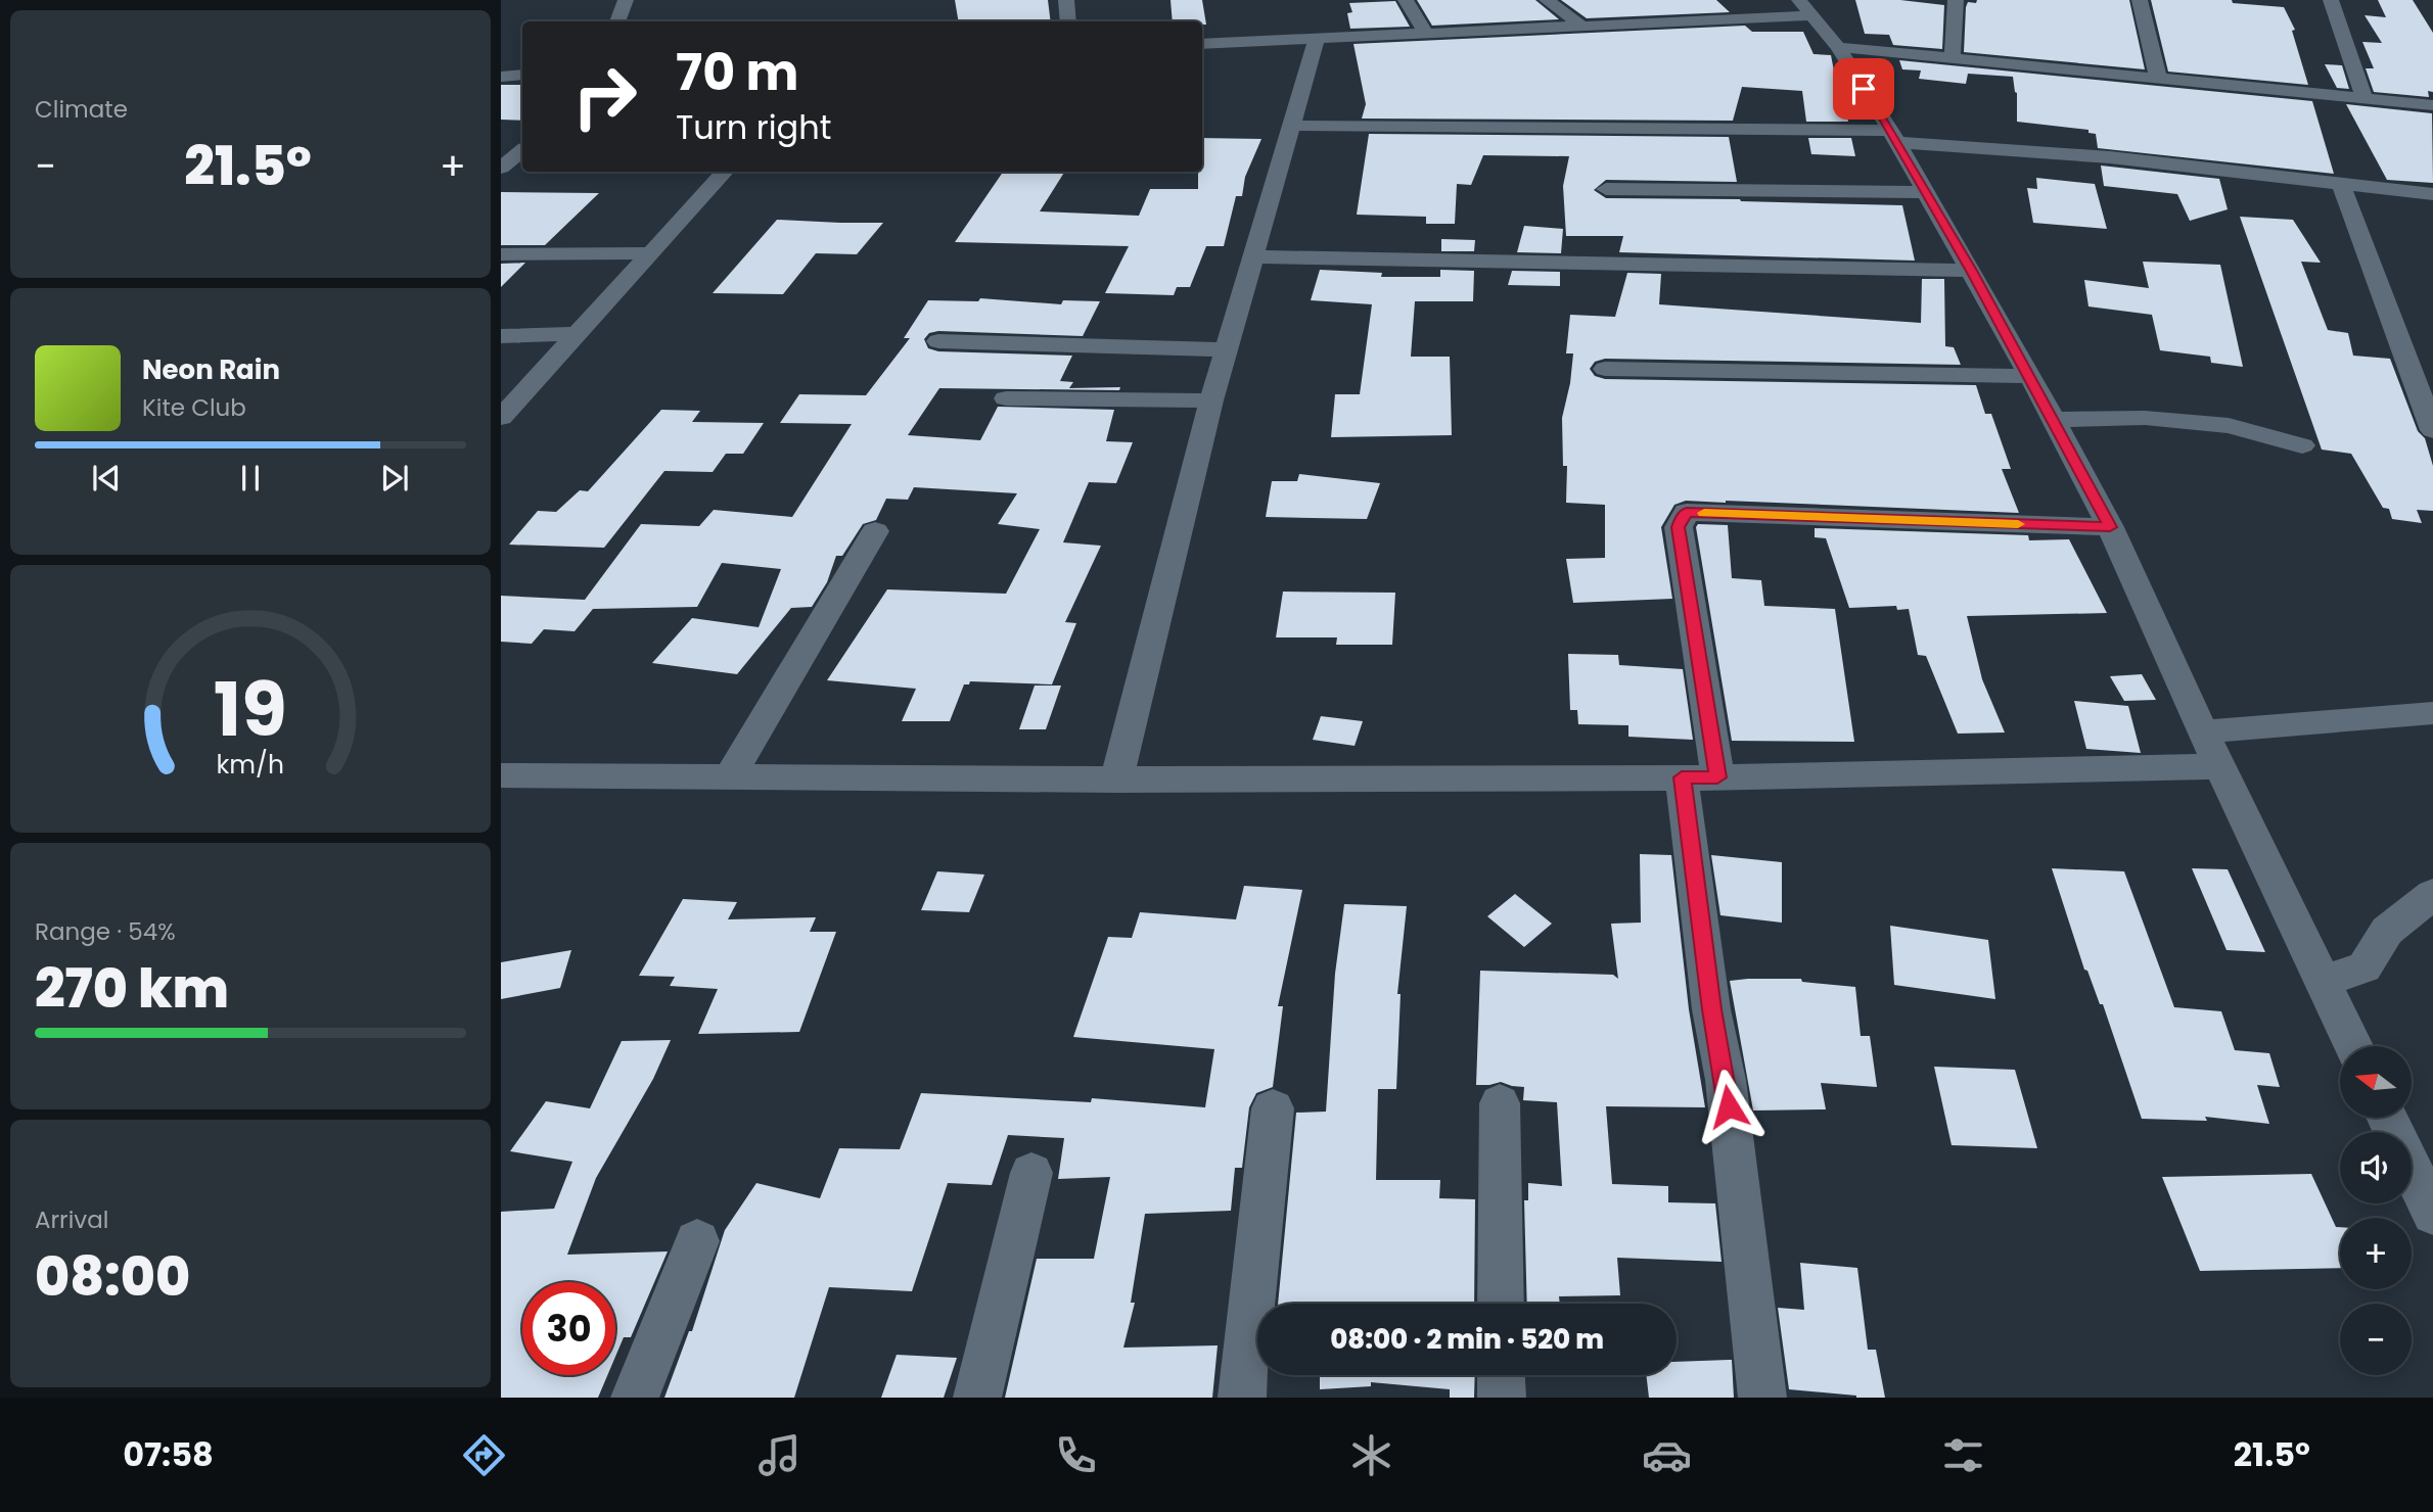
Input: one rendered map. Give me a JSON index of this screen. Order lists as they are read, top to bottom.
{
  "north": "left",
  "page": {
    "tile": [
      "Climate",
      ["Range · 54%", "270 km"],
      ["Arrival", "08:00"]
    ],
    "turn": ["70 m", "Turn right"],
    "heat": ["−", "21.5°", "+"],
    "song": ["Neon Rain", "Kite Club"],
    "map_buttons": ["+", "−"],
    "limit": "30",
    "trip": "08:00 · 2 min · 520 m",
    "tabs": ["07:58", "21.5°"],
    "gauge": ["19", "km/h"]
  }
}
